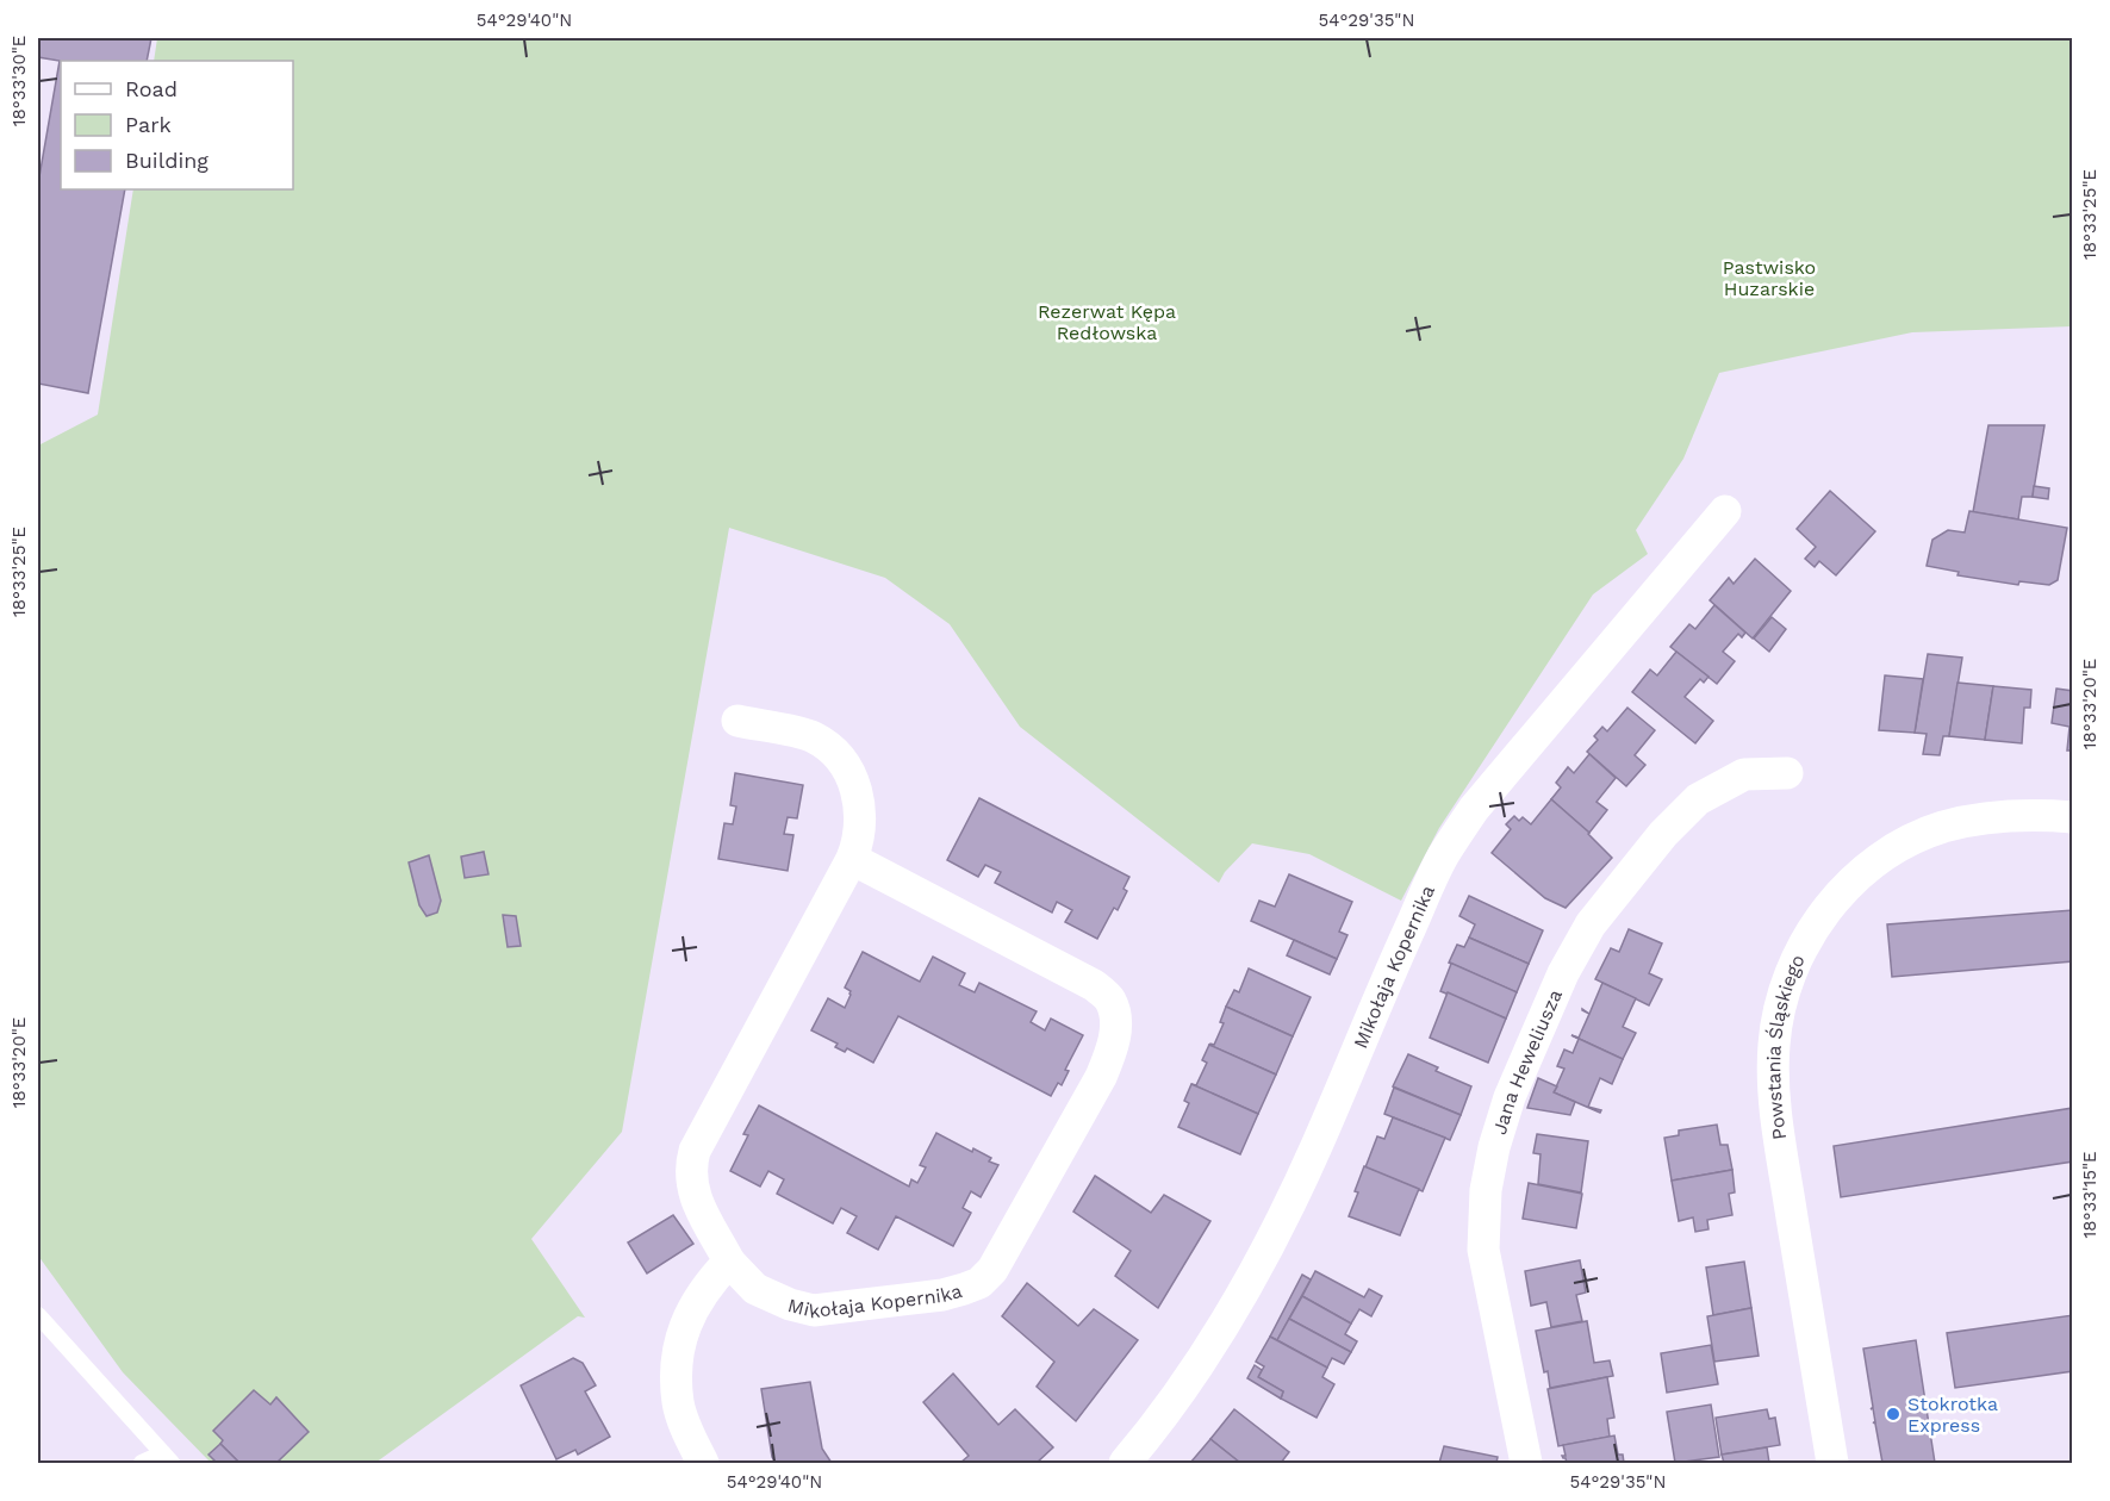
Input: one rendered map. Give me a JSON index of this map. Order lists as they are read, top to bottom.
{
  "streets": {
    "street": ["Mikołaja Kopernika", "Powstania Śląskiego", "Jana Heweliusza"]
  },
  "parks": ["Pastwisko Huzarskie", "Rezerwat Kępa Redłowska"],
  "places": ["Stokrotka Express"],
  "legend": ["Road", "Park", "Building"],
  "coordinates": [
    "54°29'40\"N",
    "54°29'35\"N",
    "18°33'30\"E",
    "18°33'25\"E",
    "18°33'20\"E",
    "18°33'15\"E"
  ]
}
